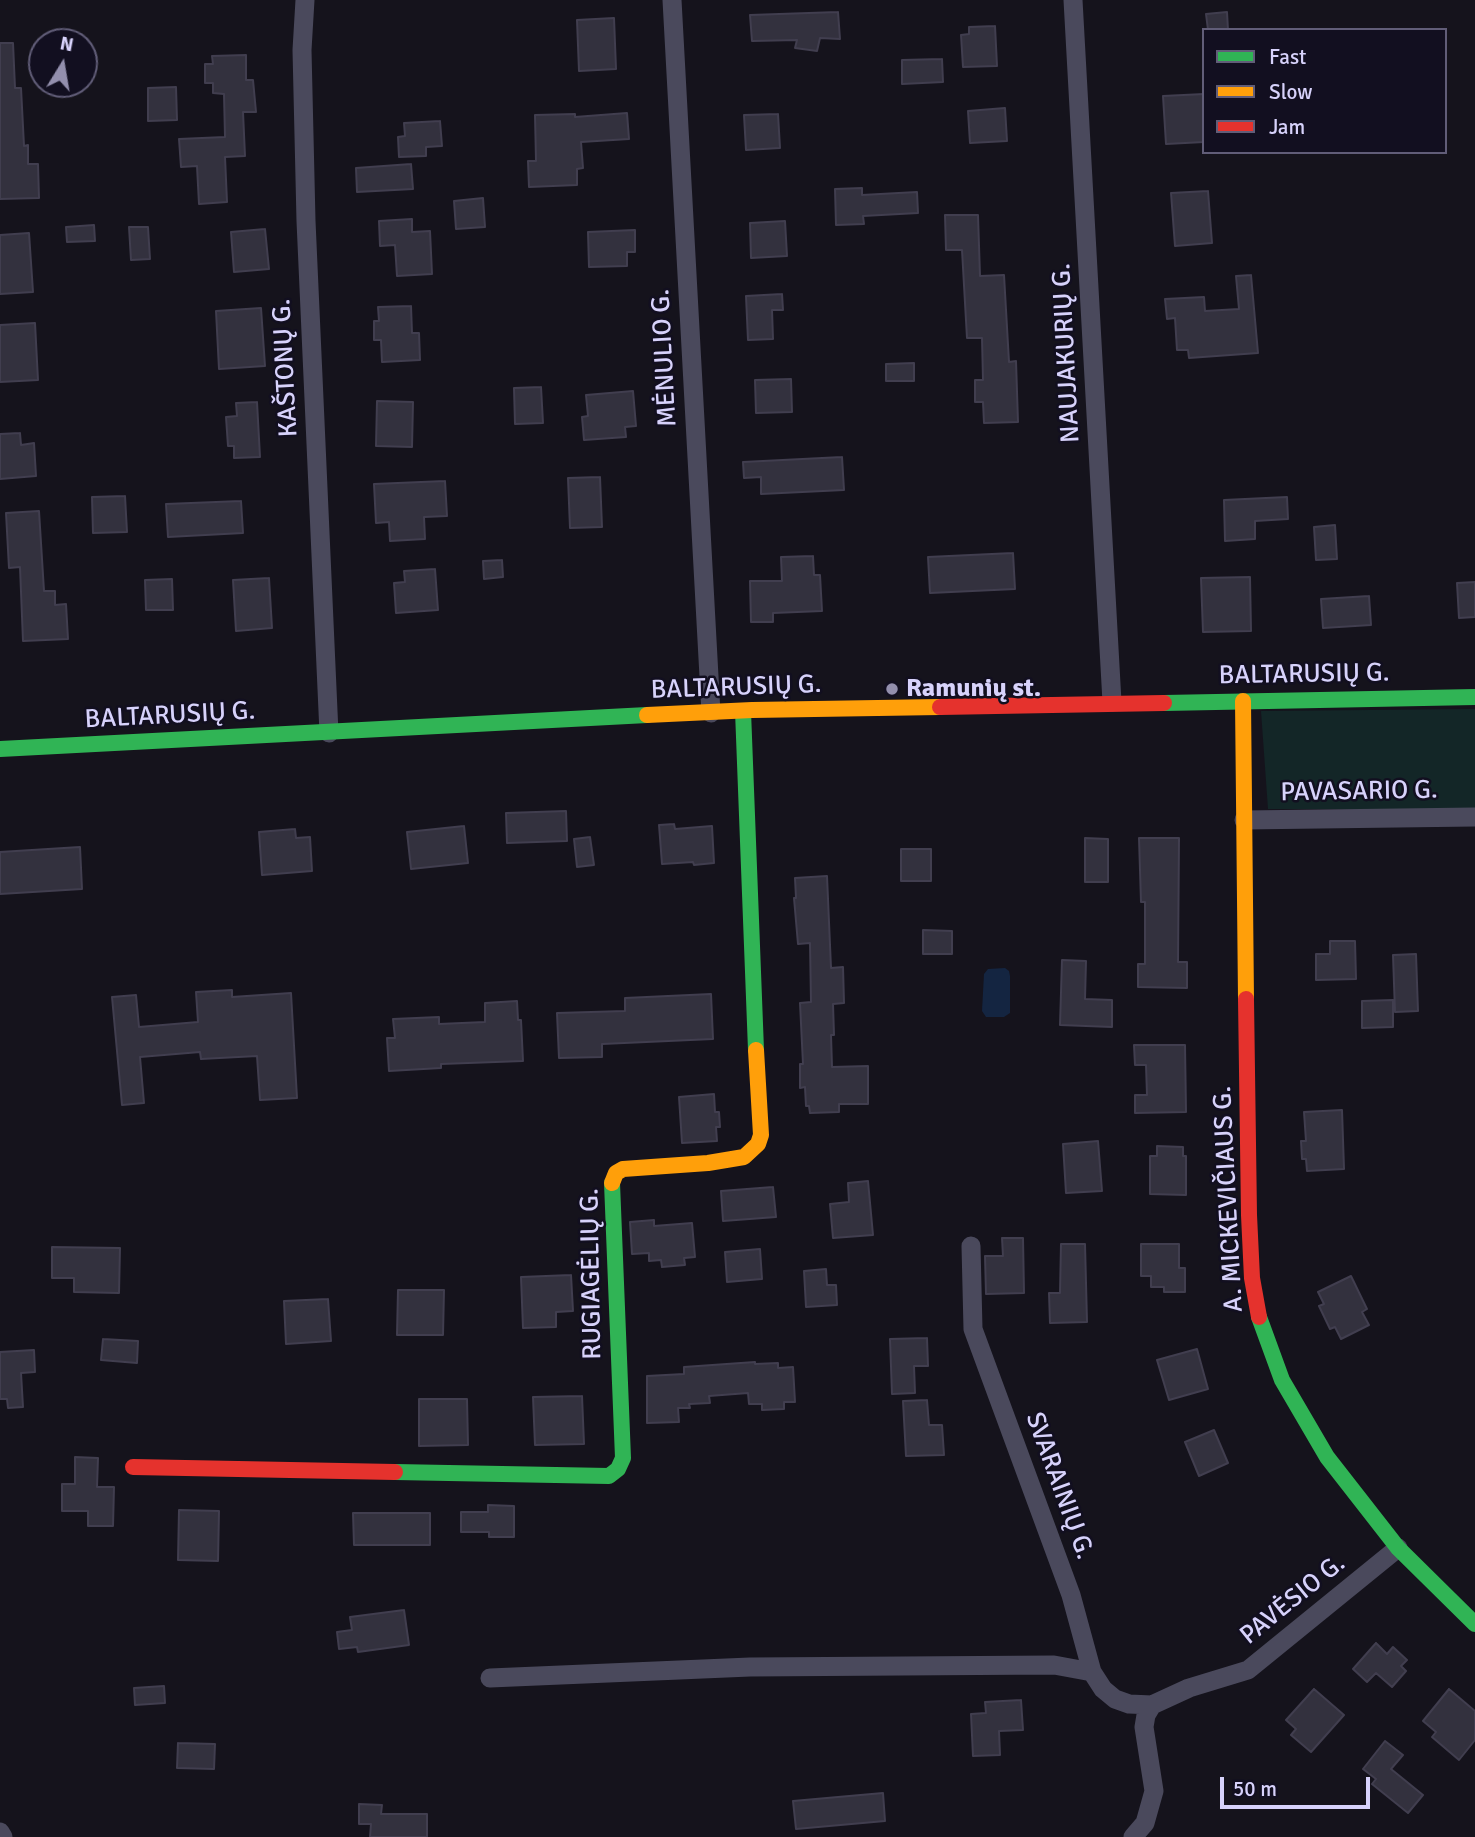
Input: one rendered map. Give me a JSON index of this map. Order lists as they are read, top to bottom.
{
  "streets": {
    "street": [
      "NAUJAKURIŲ G.",
      "MĖNULIO G.",
      "KAŠTONŲ G.",
      "BALTARUSIŲ G.",
      "PAVASARIO G.",
      "A. MICKEVIČIAUS G.",
      "RUGIAGĖLIŲ G.",
      "SVARAINIŲ G.",
      "PAVĖSIO G."
    ]
  },
  "crossings": [
    ["NAUJAKURIŲ G.", "BALTARUSIŲ G."],
    ["MĖNULIO G.", "BALTARUSIŲ G."],
    ["KAŠTONŲ G.", "BALTARUSIŲ G."],
    ["BALTARUSIŲ G.", "A. MICKEVIČIAUS G."],
    ["BALTARUSIŲ G.", "RUGIAGĖLIŲ G."],
    ["PAVASARIO G.", "A. MICKEVIČIAUS G."],
    ["A. MICKEVIČIAUS G.", "PAVĖSIO G."],
    ["SVARAINIŲ G.", "PAVĖSIO G."]
  ],
  "places": ["Ramunių st."],
  "legend": ["Fast", "Slow", "Jam"],
  "scale_bar": "50 m",
  "north": "top"
}
